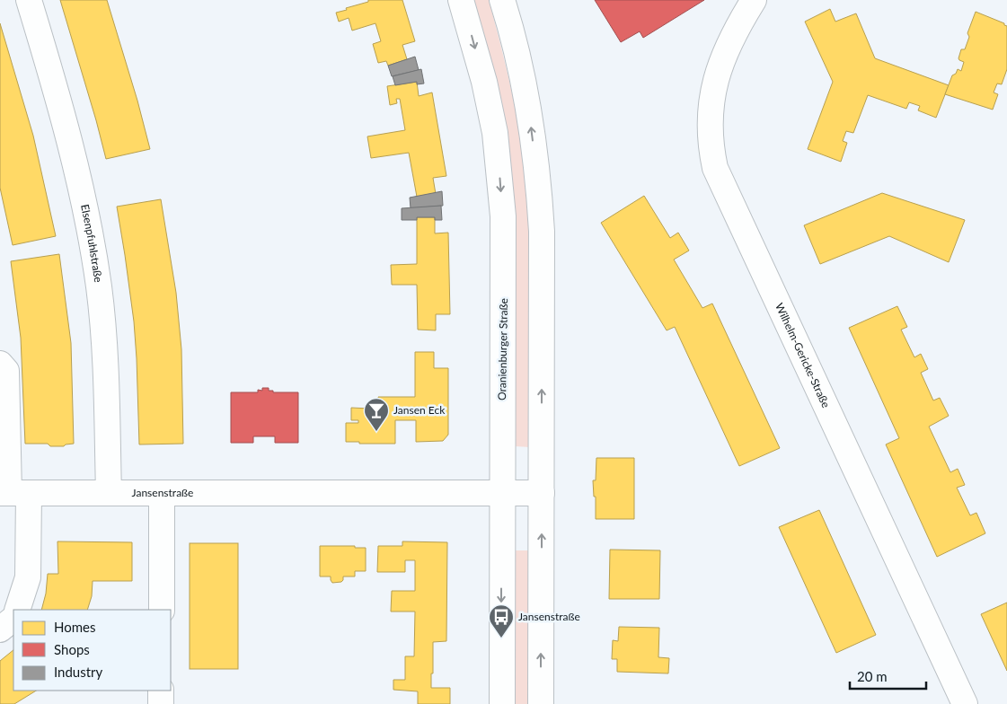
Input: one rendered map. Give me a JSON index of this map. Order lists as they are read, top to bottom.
{
  "streets": {
    "street": [
      "Elsenpfuhlstraße",
      "Oranienburger Straße",
      "Wilhelm-Gericke-Straße",
      "Jansenstraße"
    ]
  },
  "crossings": [
    ["Elsenpfuhlstraße", "Jansenstraße"],
    ["Oranienburger Straße", "Jansenstraße"]
  ],
  "places": {
    "bar": ["Jansen Eck"],
    "bus stop": ["Jansenstraße"]
  },
  "legend": ["Homes", "Shops", "Industry"],
  "scale_bar": "20 m"
}
